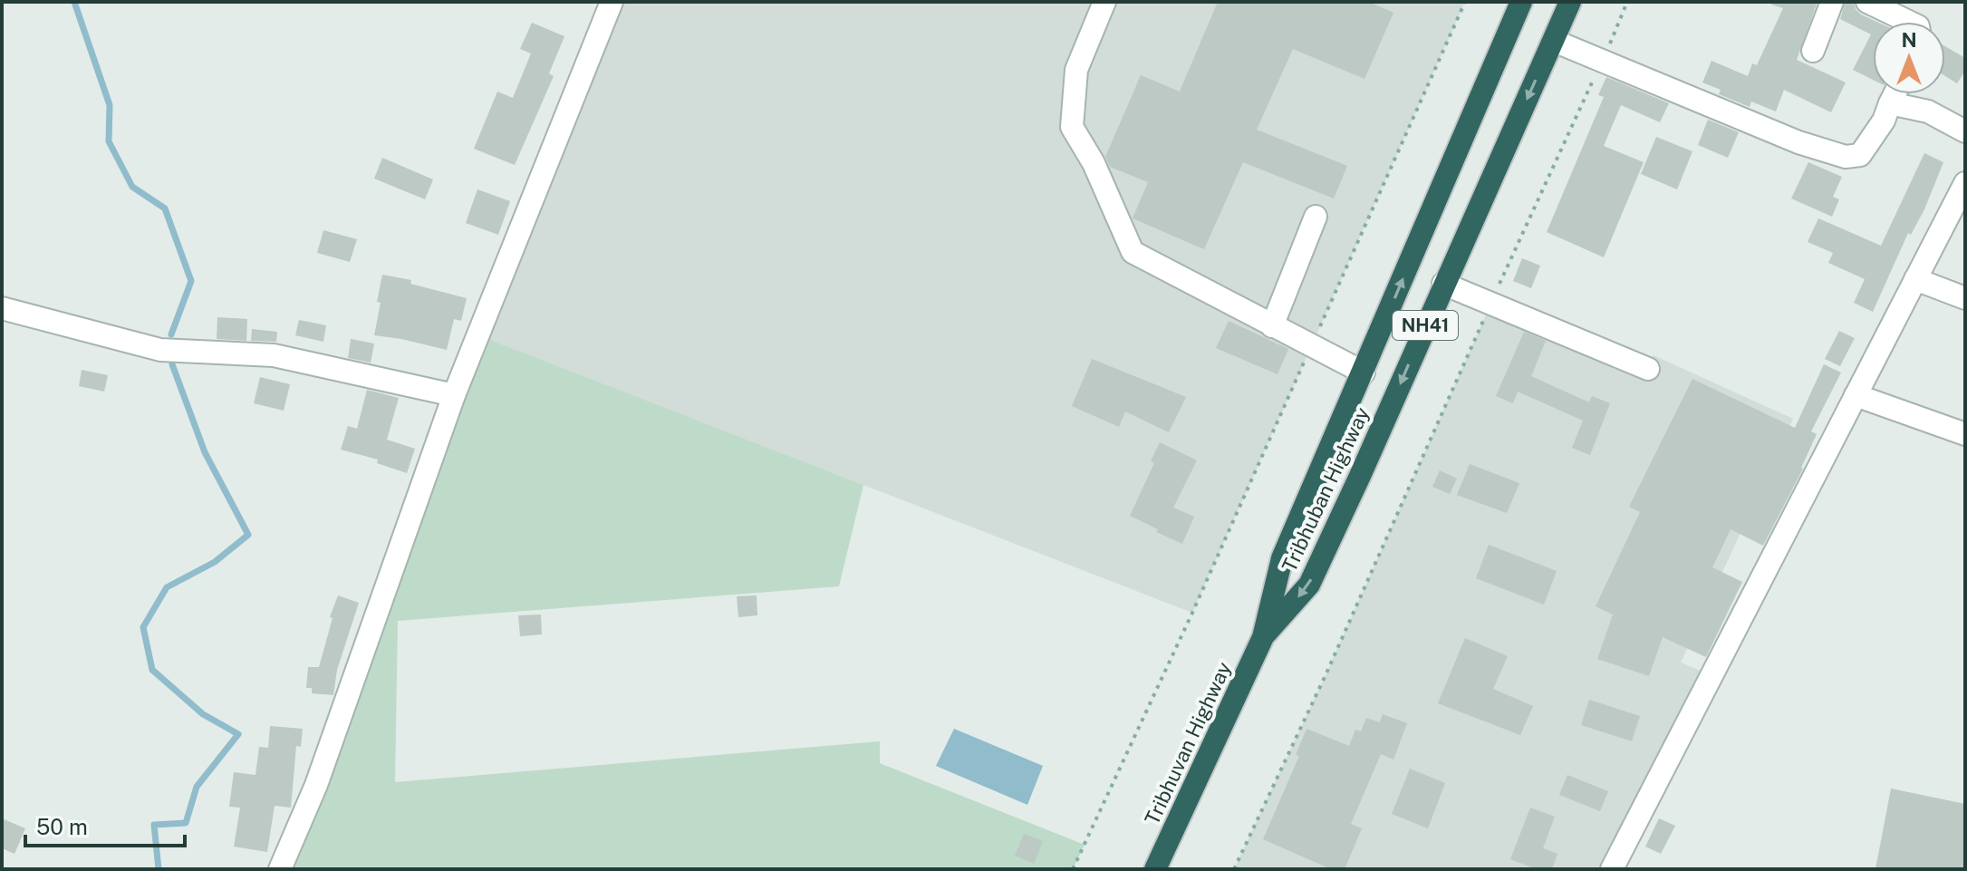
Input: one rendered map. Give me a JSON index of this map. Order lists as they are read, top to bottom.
{
  "streets": {
    "highway": ["NH41", "Tribhuban Highway", "Tribhuvan Highway"]
  },
  "crossings": [
    ["Tribhuban Highway", "Tribhuvan Highway"]
  ],
  "scale_bar": "50 m",
  "north": "top"
}
